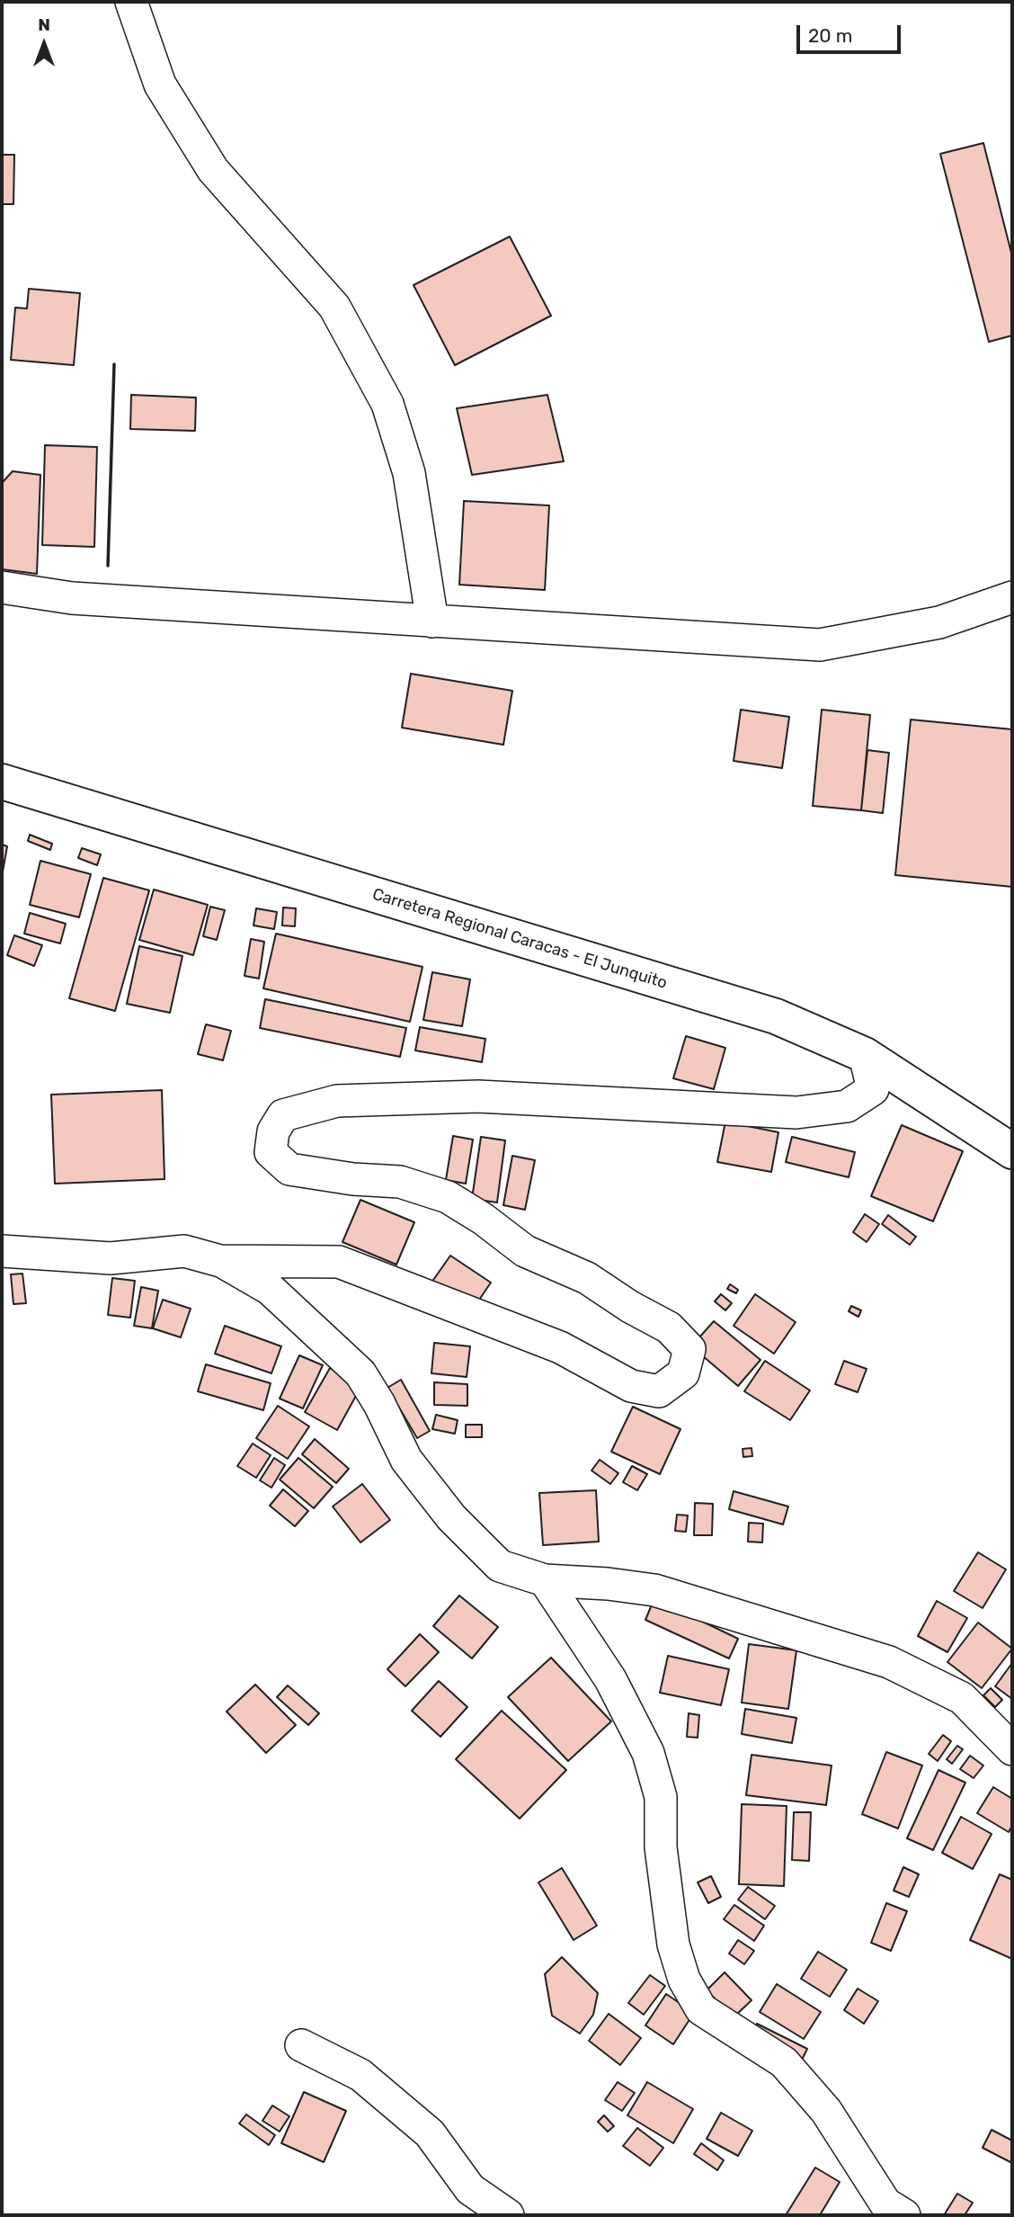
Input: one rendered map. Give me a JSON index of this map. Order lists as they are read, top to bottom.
{
  "streets": {
    "main road": ["Carretera Regional Caracas - El Junquito"]
  },
  "scale_bar": "20 m",
  "north": "top"
}
